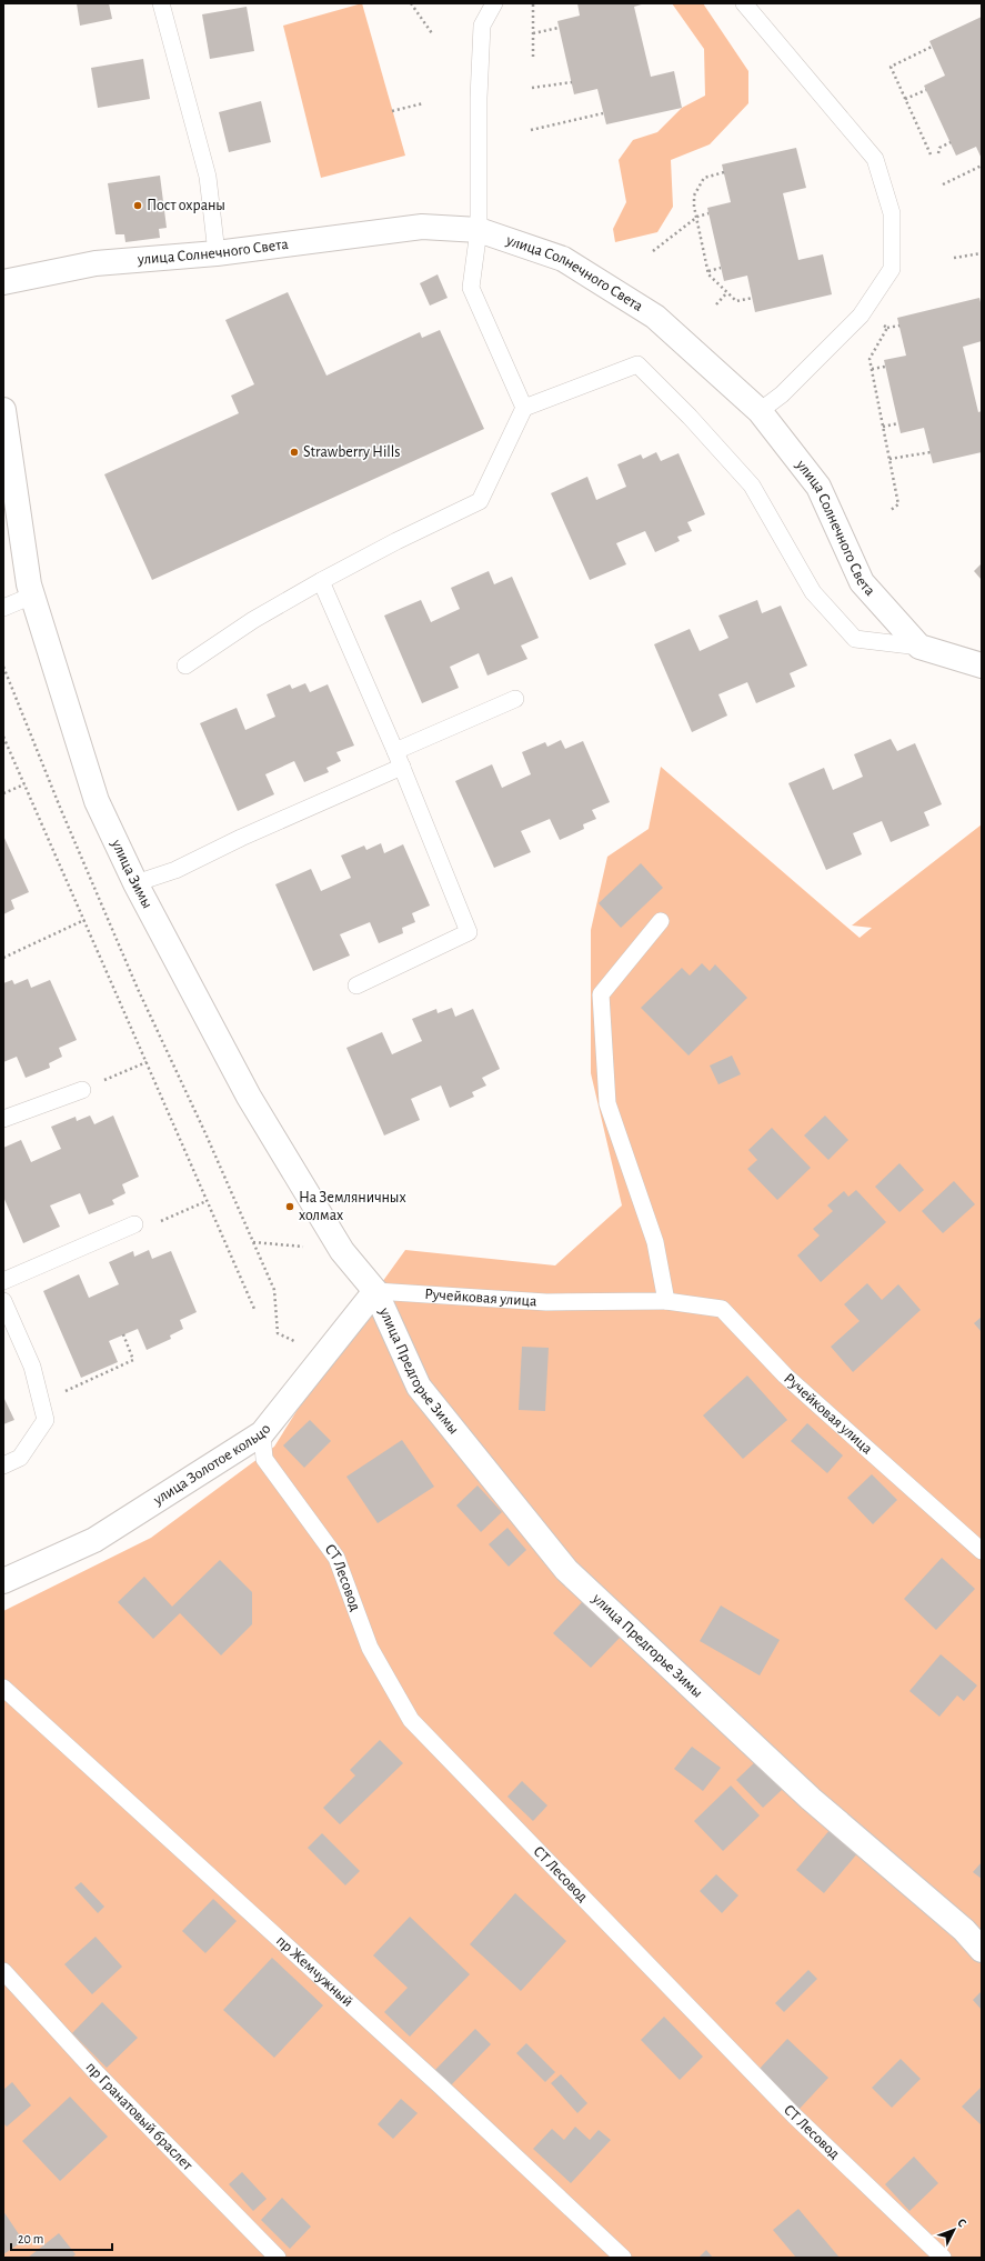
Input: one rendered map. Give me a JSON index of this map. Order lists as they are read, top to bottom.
{
  "streets": {
    "street": [
      "улица Солнечного Света",
      "улица Зимы",
      "улица Предгорье Зимы",
      "улица Золотое кольцо"
    ],
    "lane": [
      "Ручейковая улица",
      "СТ Лесовод",
      "пр Жемчужный",
      "пр Гранатовый браслет"
    ]
  },
  "crossings": [
    ["улица Зимы", "Ручейковая улица"],
    ["улица Зимы", "улица Предгорье Зимы"],
    ["улица Зимы", "улица Золотое кольцо"],
    ["Ручейковая улица", "улица Предгорье Зимы"],
    ["Ручейковая улица", "улица Золотое кольцо"],
    ["улица Предгорье Зимы", "улица Золотое кольцо"],
    ["улица Золотое кольцо", "СТ Лесовод"]
  ],
  "places": ["Пост охраны", "Strawberry Hills", "На Земляничных холмах"],
  "scale_bar": "20 m",
  "north": "top right"
}
